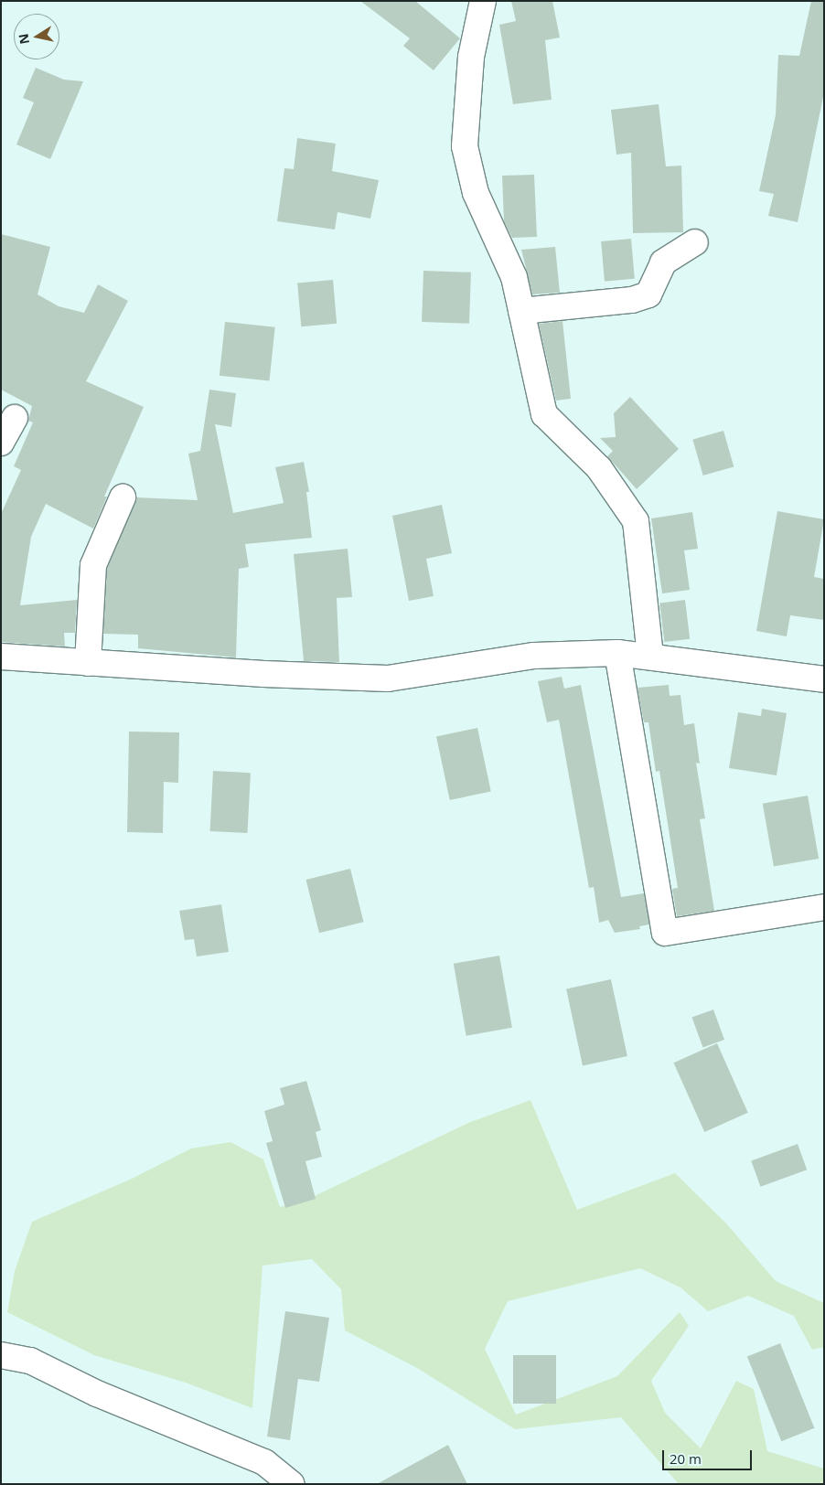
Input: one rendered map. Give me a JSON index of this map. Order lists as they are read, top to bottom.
{
  "scale_bar": "20 m",
  "north": "left"
}
